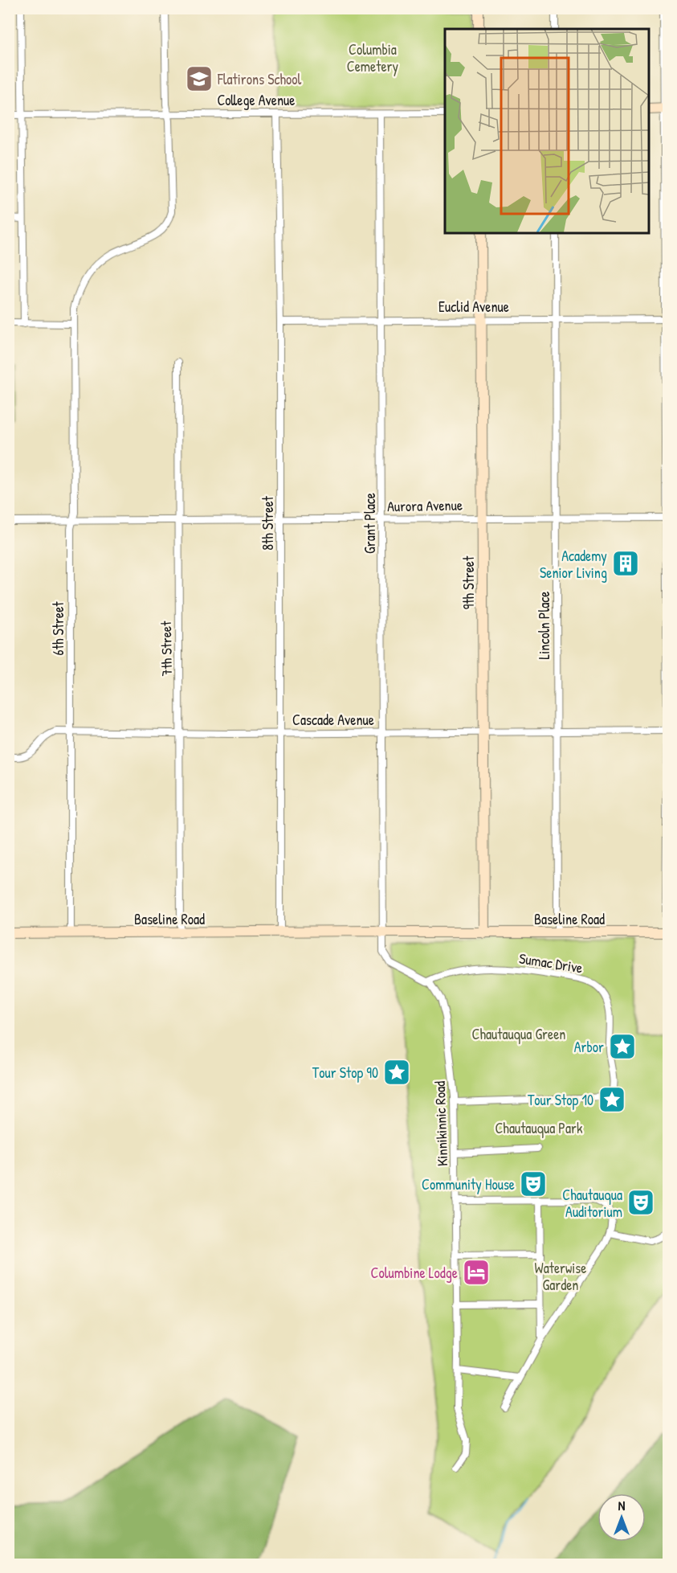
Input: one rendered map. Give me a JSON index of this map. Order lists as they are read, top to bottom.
{
  "streets": {
    "street": [
      "College Avenue",
      "Euclid Avenue",
      "Aurora Avenue",
      "8th Street",
      "Grant Place",
      "9th Street",
      "Lincoln Place",
      "6th Street",
      "7th Street",
      "Cascade Avenue",
      "Baseline Road",
      "Sumac Drive",
      "Kinnikinnic Road"
    ]
  },
  "crossings": [
    ["College Avenue", "8th Street"],
    ["College Avenue", "Grant Place"],
    ["College Avenue", "6th Street"],
    ["Euclid Avenue", "8th Street"],
    ["Euclid Avenue", "Grant Place"],
    ["Euclid Avenue", "9th Street"],
    ["Euclid Avenue", "Lincoln Place"],
    ["Aurora Avenue", "8th Street"],
    ["Aurora Avenue", "Grant Place"],
    ["Aurora Avenue", "9th Street"],
    ["Aurora Avenue", "Lincoln Place"],
    ["Aurora Avenue", "6th Street"],
    ["Aurora Avenue", "7th Street"],
    ["8th Street", "Cascade Avenue"],
    ["8th Street", "Baseline Road"],
    ["Grant Place", "Cascade Avenue"],
    ["Grant Place", "Baseline Road"],
    ["9th Street", "Cascade Avenue"],
    ["9th Street", "Baseline Road"],
    ["Lincoln Place", "Cascade Avenue"],
    ["Lincoln Place", "Baseline Road"],
    ["6th Street", "Cascade Avenue"],
    ["6th Street", "Baseline Road"],
    ["7th Street", "Cascade Avenue"],
    ["7th Street", "Baseline Road"],
    ["Sumac Drive", "Kinnikinnic Road"]
  ],
  "parks": [
    "Columbia Cemetery",
    "Chautauqua Green",
    "Chautauqua Park",
    "Waterwise Garden"
  ],
  "places": {
    "school or university": ["Flatirons School"],
    "building": ["Academy Senior Living"],
    "place": ["Arbor", "Tour Stop 90", "Tour Stop 10"],
    "theatre": ["Community House", "Chautauqua Auditorium"],
    "hotel": ["Columbine Lodge"]
  },
  "north": "top"
}
